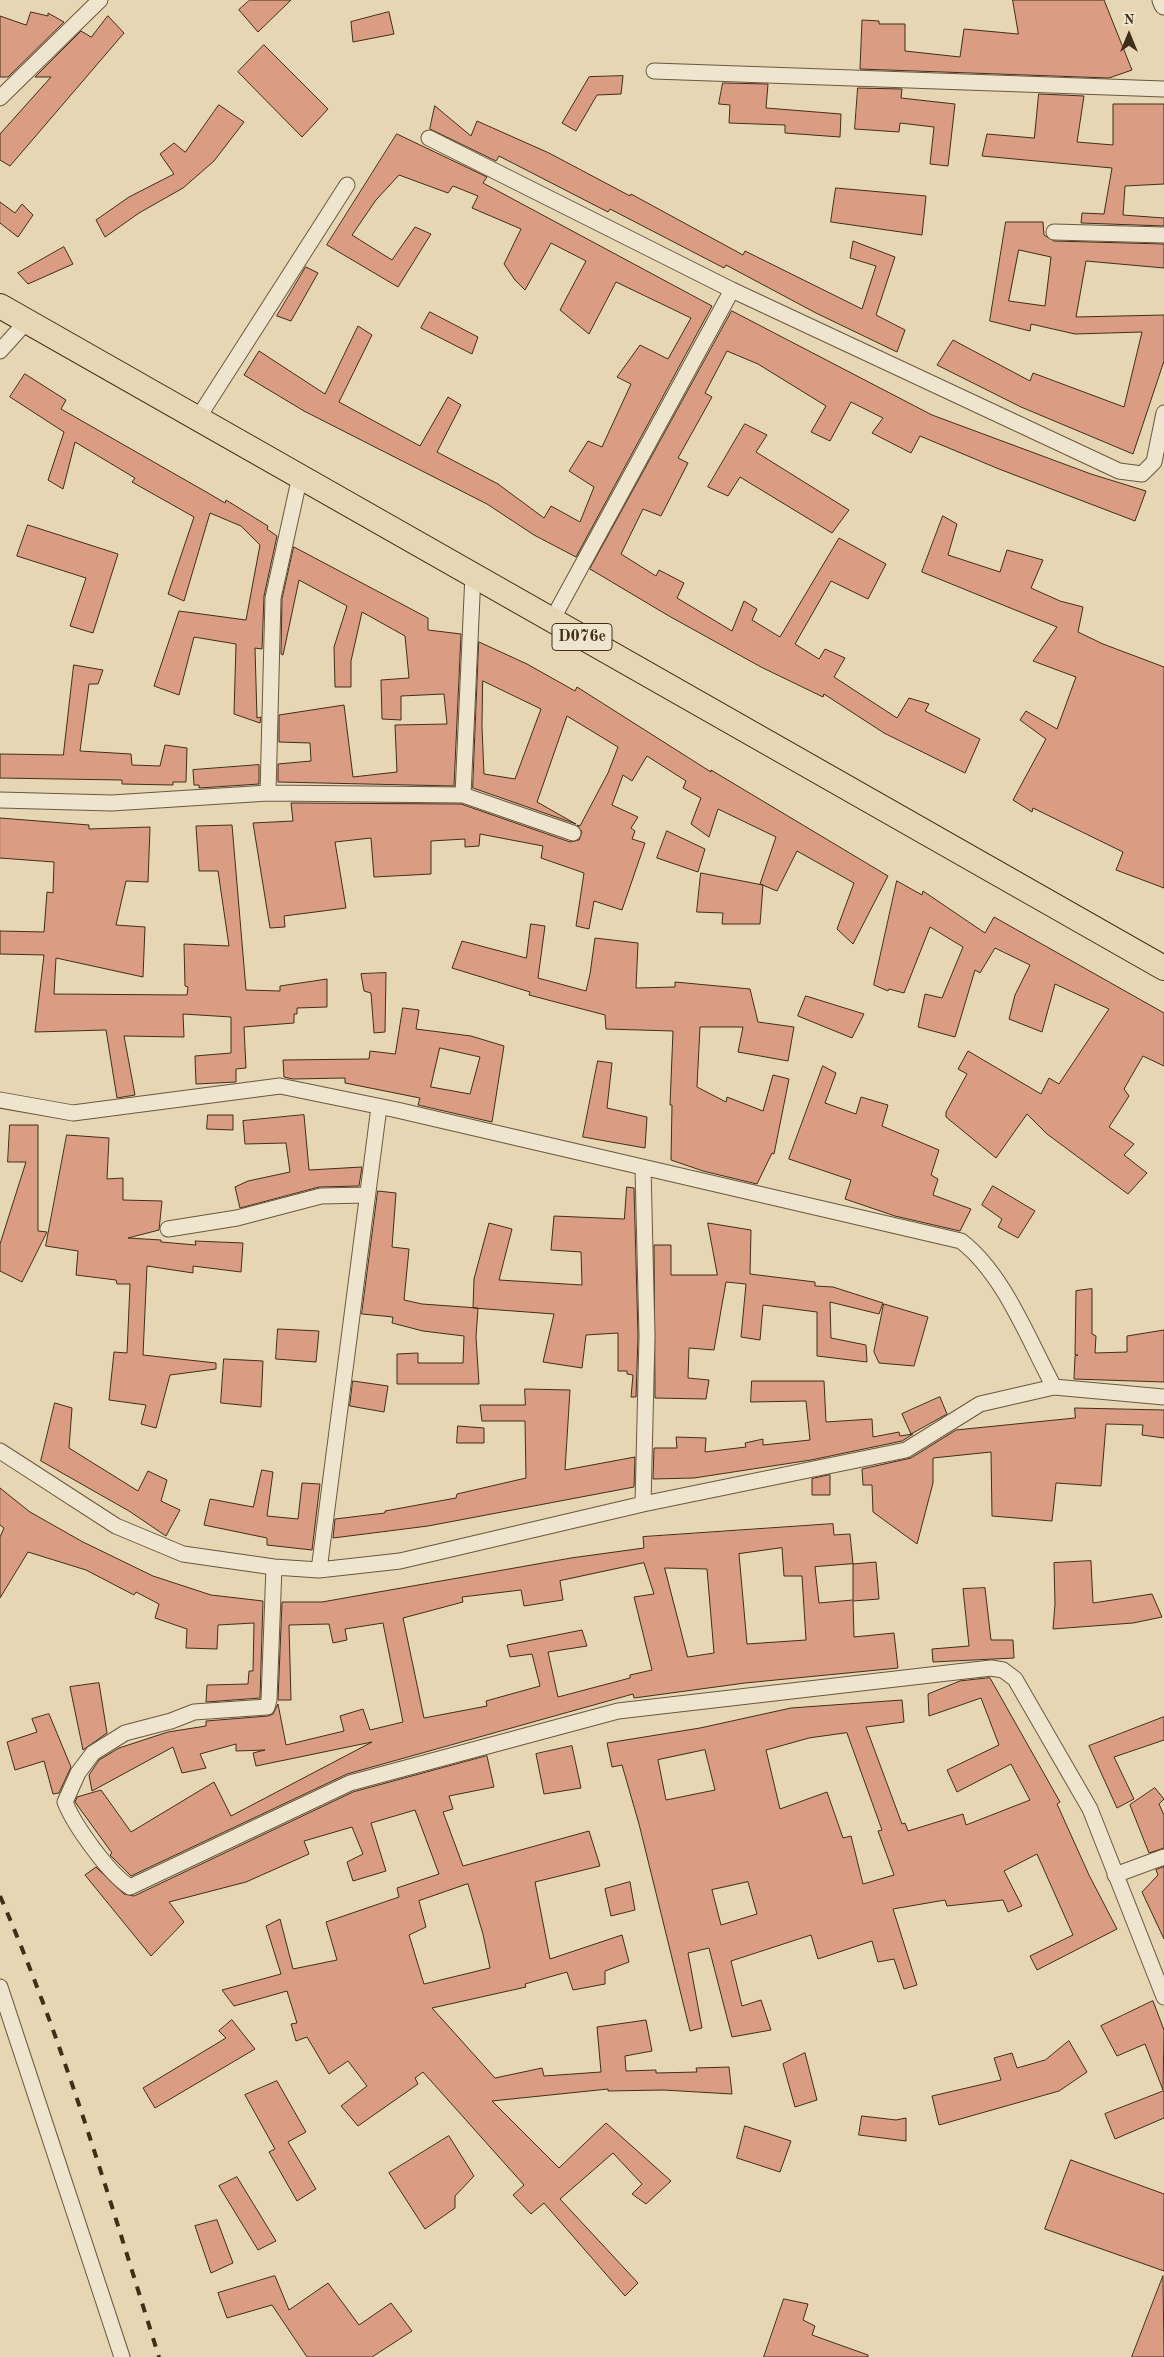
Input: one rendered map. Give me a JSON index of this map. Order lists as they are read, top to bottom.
{
  "streets": {
    "main road": ["D076e"]
  },
  "north": "top"
}
